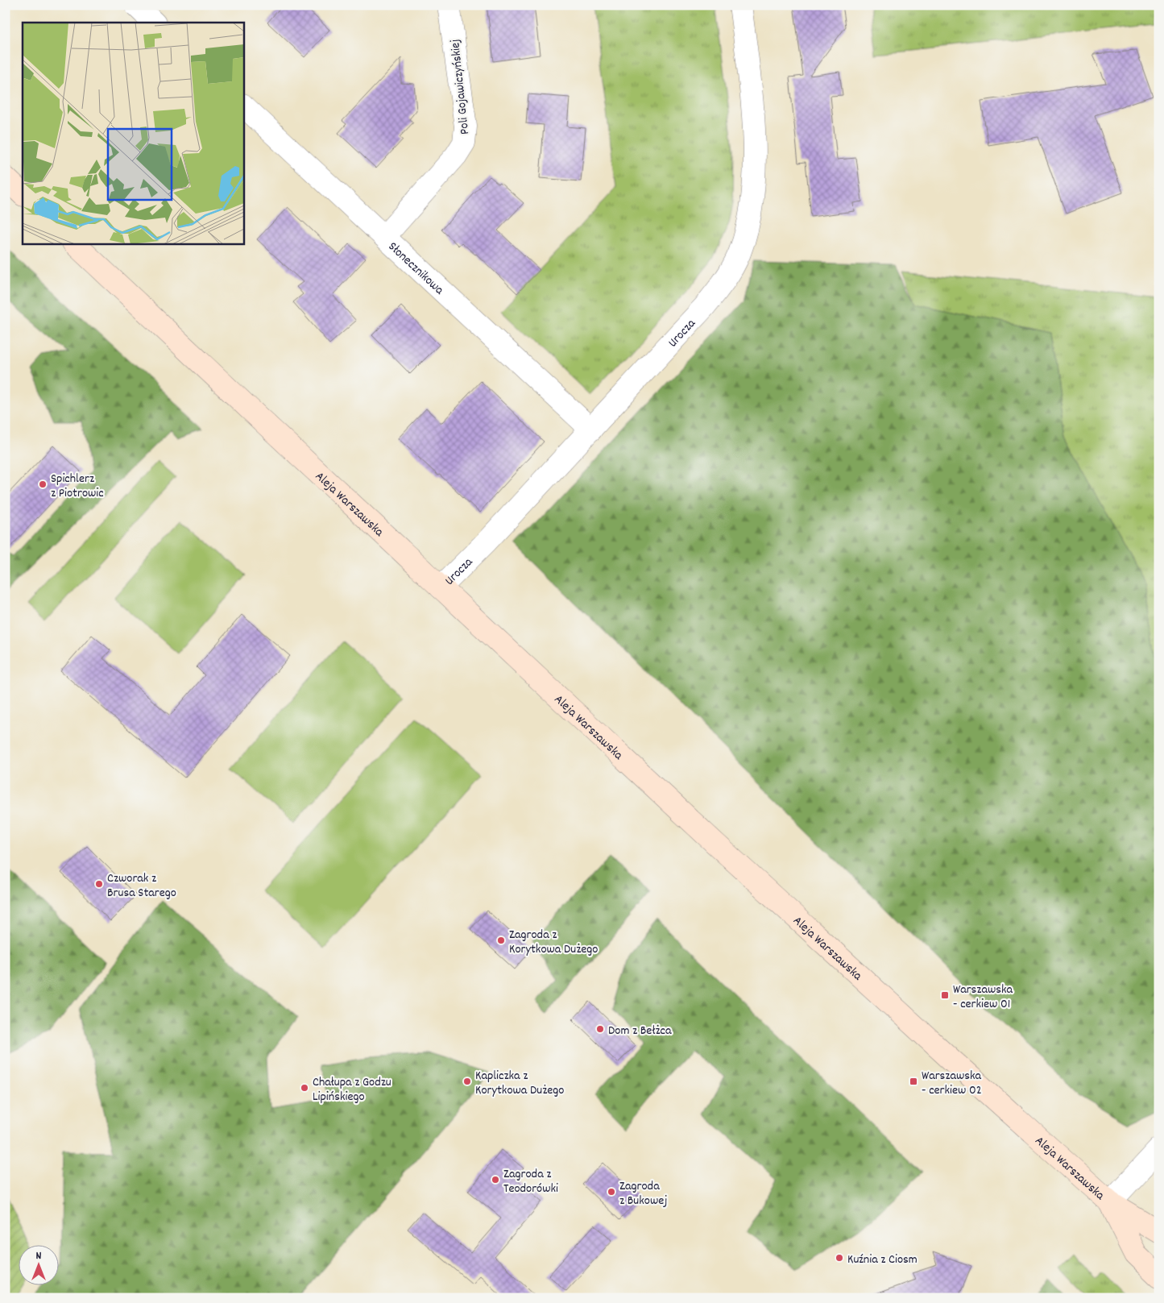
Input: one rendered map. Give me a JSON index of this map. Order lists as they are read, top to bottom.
{
  "streets": {
    "street": [
      "Poli Gojawiczyńskiej",
      "Słonecznikowa",
      "Urocza",
      "Aleja Warszawska"
    ]
  },
  "crossings": [
    ["Poli Gojawiczyńskiej", "Słonecznikowa"],
    ["Słonecznikowa", "Urocza"],
    ["Urocza", "Aleja Warszawska"]
  ],
  "places": {
    "other": [
      "Spichlerz z Piotrowic",
      "Czworak z Brusa Starego",
      "Zagroda z Korytkowa Dużego",
      "Dom z Bełżca",
      "Kapliczka z Korytkowa Dużego",
      "Chałupa z Godzu Lipińskiego",
      "Zagroda z Teodorówki",
      "Zagroda z Bukowej",
      "Kuźnia z Ciosm"
    ],
    "transit": ["Warszawska - cerkiew 01", "Warszawska - cerkiew 02"]
  },
  "north": "top"
}
